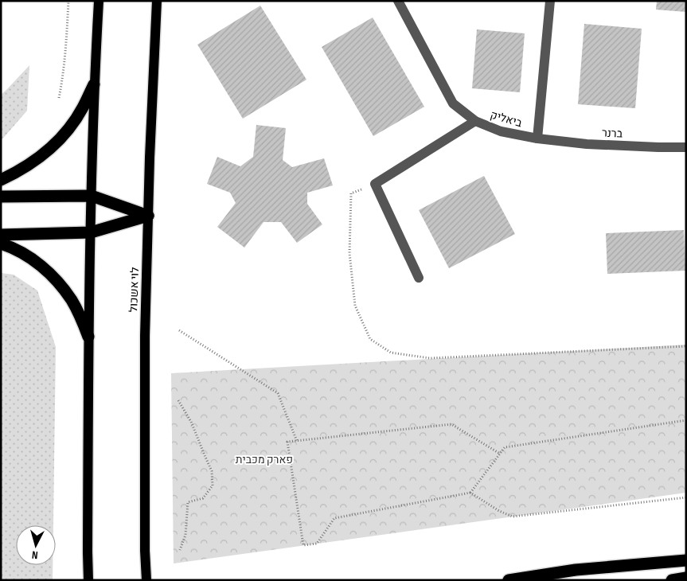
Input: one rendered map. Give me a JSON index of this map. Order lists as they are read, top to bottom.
{
  "streets": {
    "main road": ["לוי אשכול"],
    "street": ["ביאליק", "ברנר"]
  },
  "crossings": [
    ["ביאליק", "ברנר"]
  ],
  "parks": ["פארק מכבית"],
  "north": "bottom"
}
